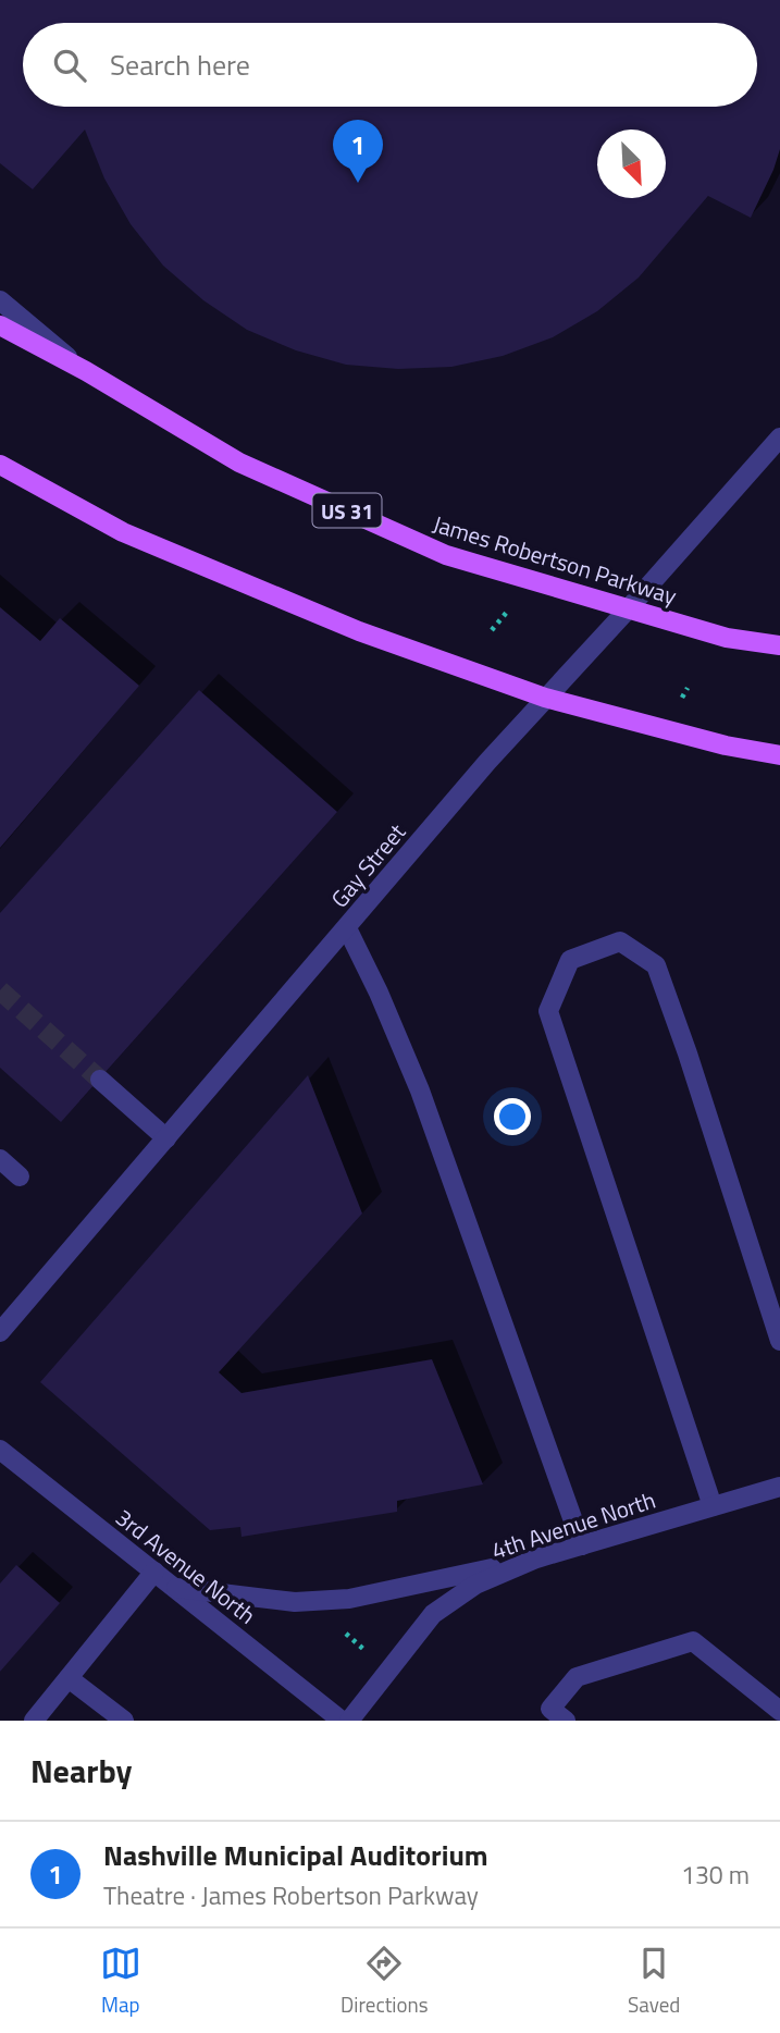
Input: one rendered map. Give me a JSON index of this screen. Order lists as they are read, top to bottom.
{
  "streets": {
    "main road": ["US 31", "James Robertson Parkway"],
    "street": ["Gay Street", "4th Avenue North", "3rd Avenue North"]
  },
  "crossings": [
    ["James Robertson Parkway", "Gay Street"]
  ],
  "north": "bottom right",
  "page": {
    "search": "Search here",
    "pins": "1",
    "heading": "Nearby",
    "list": [
      {
        "mark": "1",
        "name": "Nashville Municipal Auditorium",
        "note": "Theatre · James Robertson Parkway",
        "value": "130 m"
      }
    ],
    "nav": ["Map", "Directions", "Saved"]
  }
}
